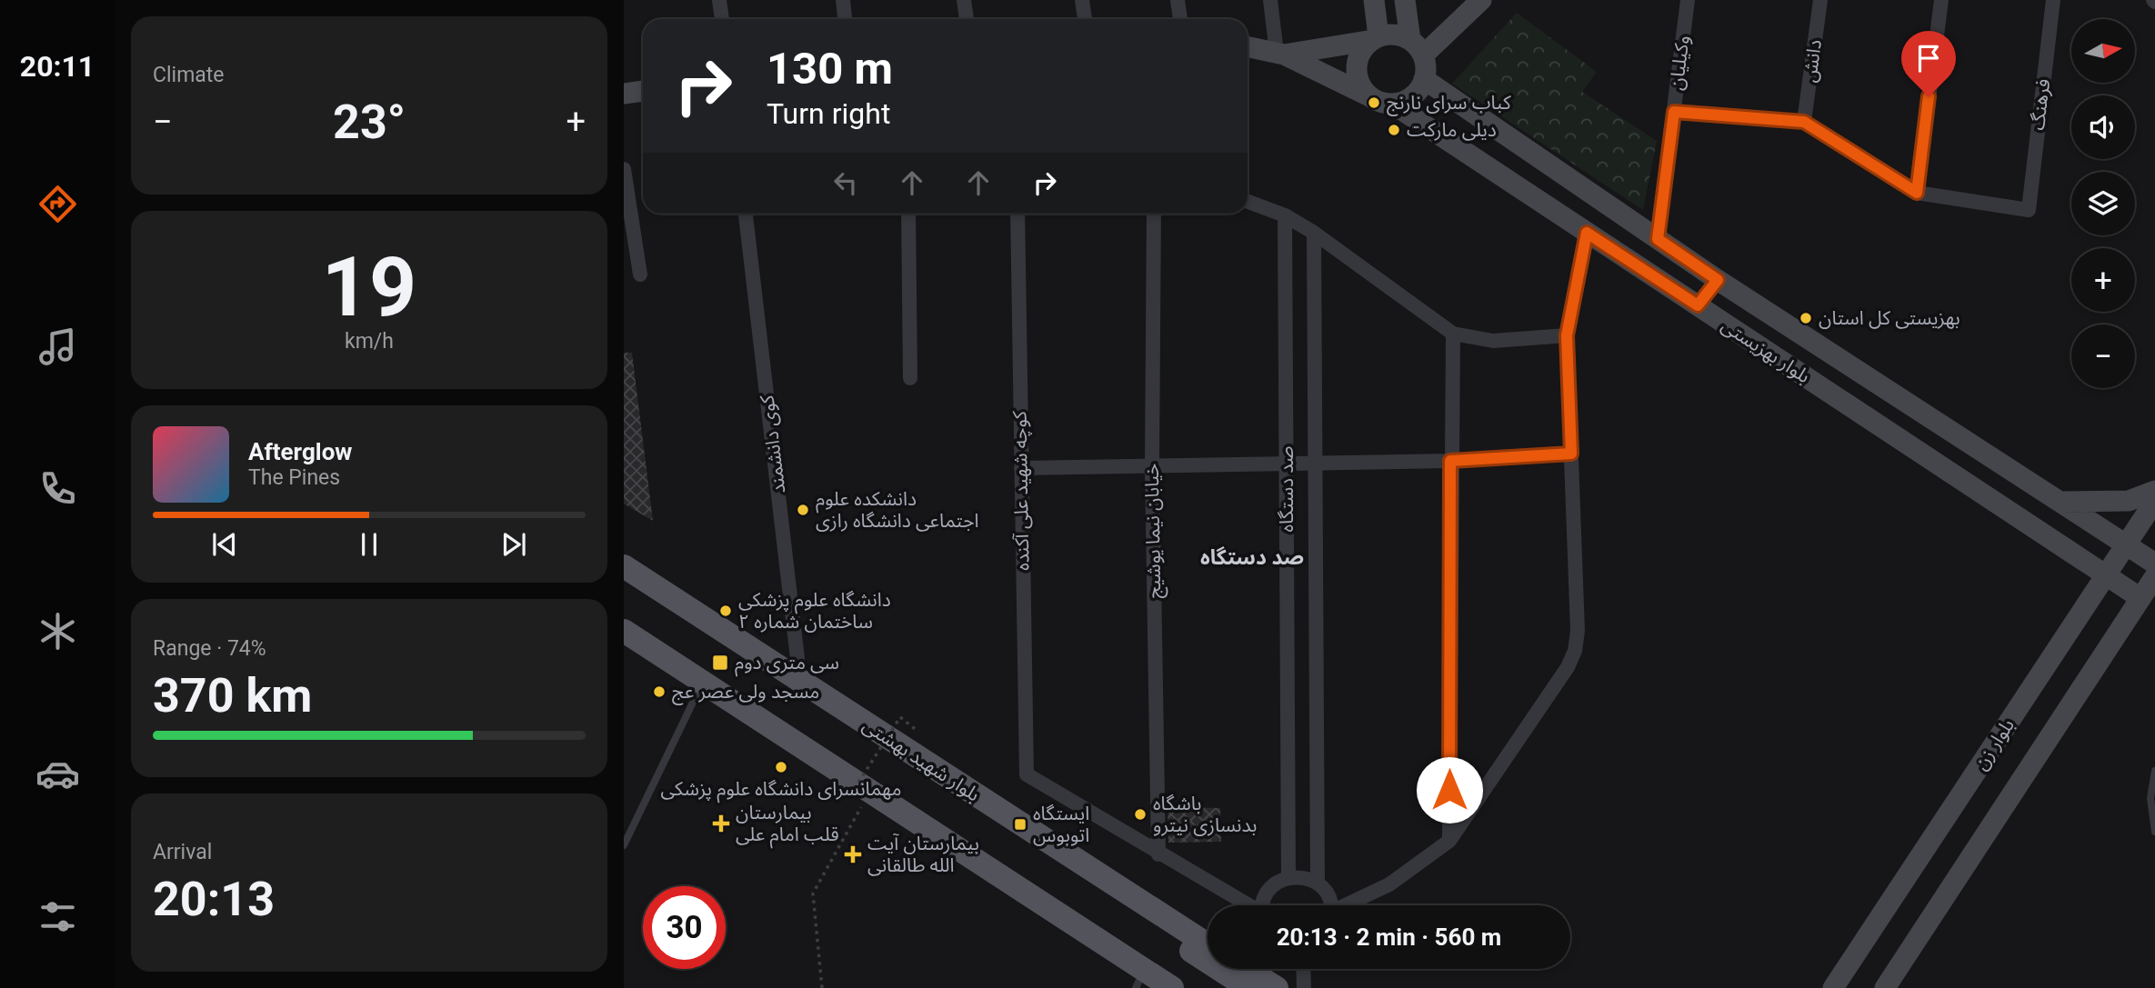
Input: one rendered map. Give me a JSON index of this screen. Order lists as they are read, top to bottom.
{
  "streets": {
    "main road": ["بلوار بهزیستی", "بلوار زن", "بلوار شهید بهشتی"],
    "street": [
      "دانش",
      "وکیلیان",
      "فرهنگ",
      "کوی دانشمند",
      "صد دستگاه",
      "کوچه شهید علی آکنده",
      "خیابان نیما یوشیج"
    ]
  },
  "crossings": [
    ["وکیلیان", "بلوار بهزیستی"],
    ["بلوار بهزیستی", "بلوار زن"],
    ["کوی دانشمند", "بلوار شهید بهشتی"],
    ["کوچه شهید علی آکنده", "خیابان نیما یوشیج"]
  ],
  "districts": ["صد دستگاه"],
  "places": {
    "other": [
      "کباب سرای نارنج",
      "دیلی مارکت",
      "بهزیستی کل استان",
      "دانشکده علوم اجتماعی دانشگاه رازی",
      "دانشگاه علوم پزشکی ساختمان شماره ۲",
      "مسجد ولی عصر عج",
      "مهمانسرای دانشگاه علوم پزشکی",
      "باشگاه بدنسازی نیترو"
    ],
    "transit": ["سی متری دوم", "ایستگاه اتوبوس"],
    "health": ["بیمارستان قلب امام علی", "بیمارستان آیت الله طالقانی"]
  },
  "north": "right",
  "page": {
    "tabs": "20:11",
    "tile": [
      "Climate",
      ["19", "km/h"],
      ["Range · 74%", "370 km"],
      ["Arrival", "20:13"]
    ],
    "map_buttons": ["+", "−"],
    "turn": ["130 m", "Turn right"],
    "heat": ["−", "23°", "+"],
    "song": ["Afterglow", "The Pines"],
    "limit": "30",
    "trip": "20:13 · 2 min · 560 m"
  }
}
